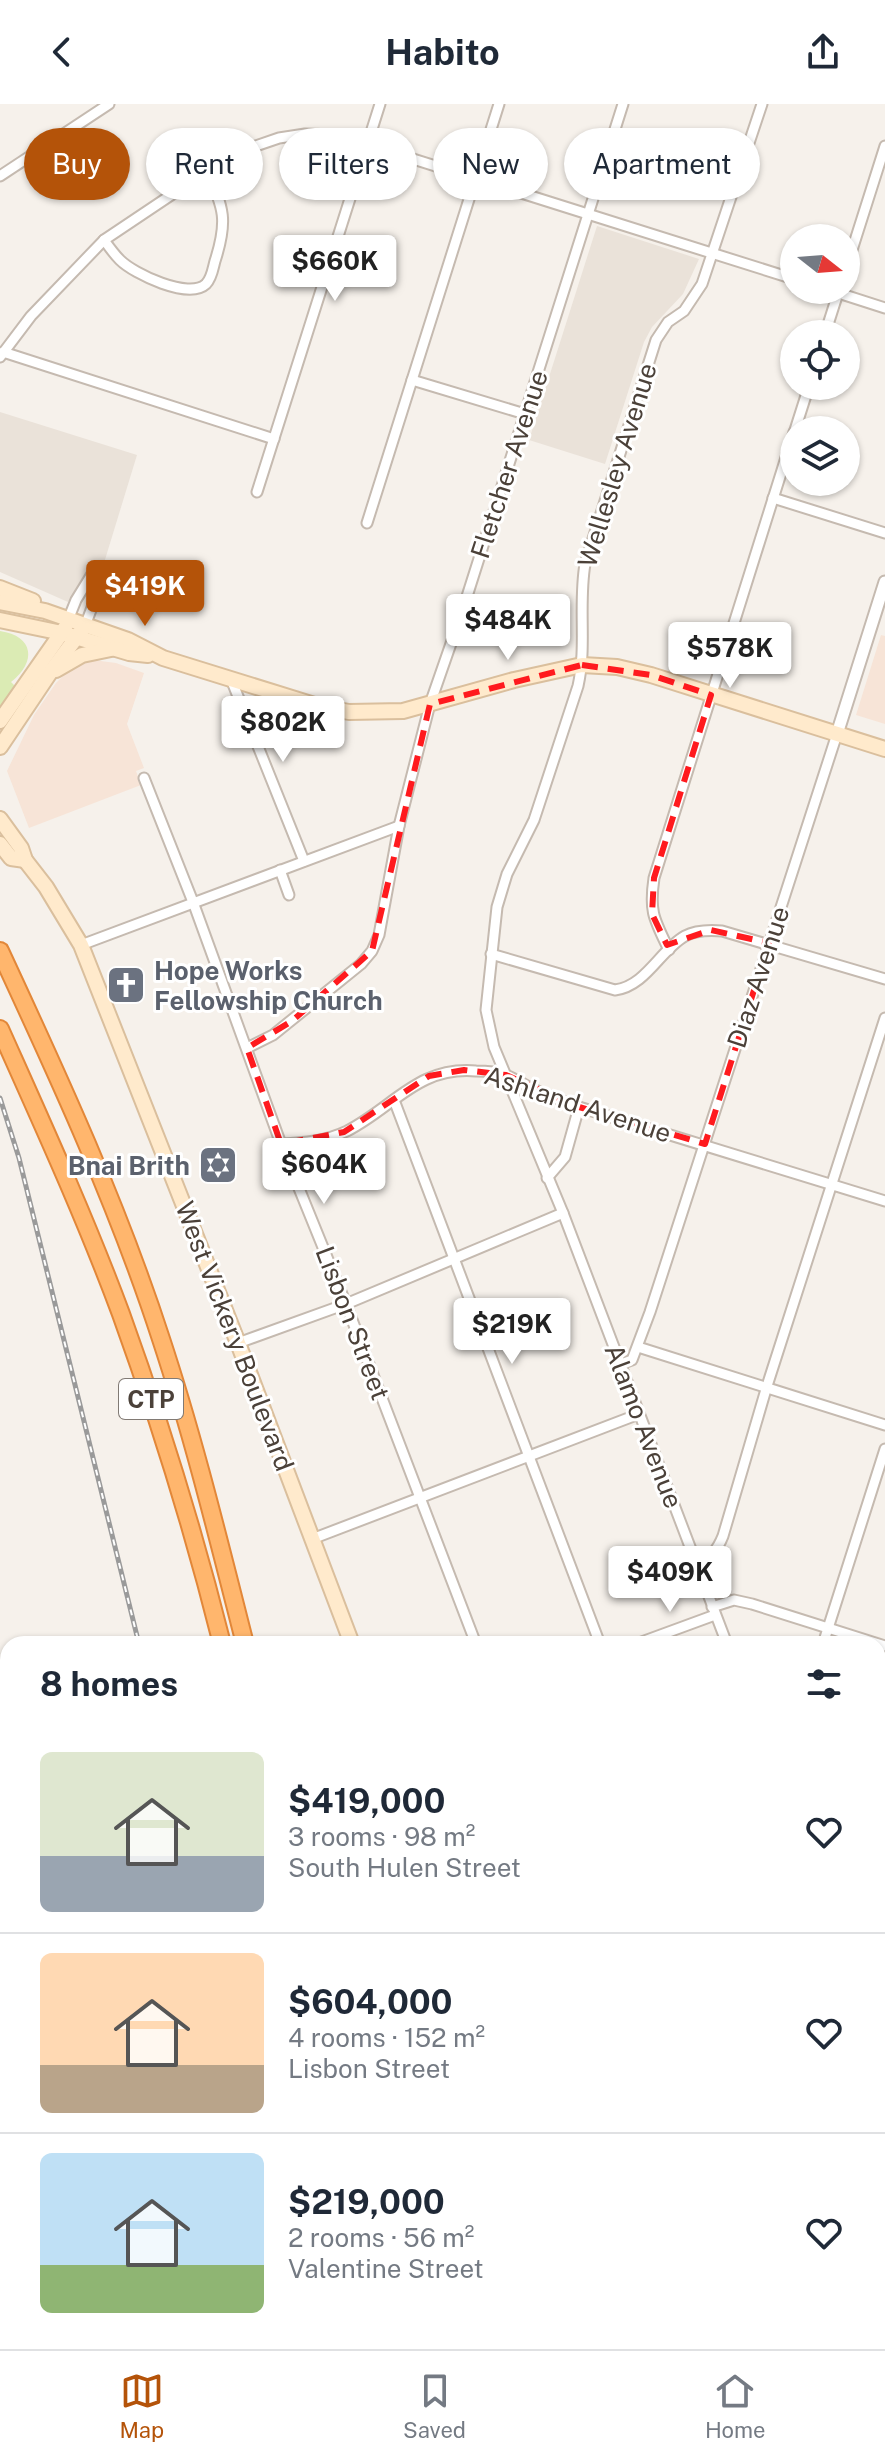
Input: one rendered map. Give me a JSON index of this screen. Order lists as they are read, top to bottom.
{
  "streets": {
    "highway": ["CTP"],
    "main road": ["West Vickery Boulevard"],
    "street": [
      "Fletcher Avenue",
      "Wellesley Avenue",
      "Diaz Avenue",
      "Ashland Avenue",
      "Lisbon Street",
      "Alamo Avenue"
    ]
  },
  "crossings": [
    ["Fletcher Avenue", "Lisbon Street"],
    ["Wellesley Avenue", "Ashland Avenue"],
    ["Wellesley Avenue", "Alamo Avenue"],
    ["Diaz Avenue", "Ashland Avenue"],
    ["Diaz Avenue", "Alamo Avenue"],
    ["Ashland Avenue", "Lisbon Street"],
    ["Ashland Avenue", "Alamo Avenue"]
  ],
  "places": {
    "church": ["Hope Works Fellowship Church"],
    "synagogue": ["Bnai Brith"]
  },
  "north": "right",
  "page": {
    "header": "Habito",
    "chip": [
      "Buy",
      "Rent",
      "Filters",
      "New",
      "Apartment"
    ],
    "price": [
      "$660K",
      "$419K",
      "$484K",
      "$578K",
      "$802K",
      "$604K",
      "$219K",
      "$409K"
    ],
    "heading": "8 homes",
    "list": [
      {
        "name": "$419,000",
        "note": "3 rooms · 98 m² · South Hulen Street"
      },
      {
        "name": "$604,000",
        "note": "4 rooms · 152 m² · Lisbon Street"
      },
      {
        "name": "$219,000",
        "note": "2 rooms · 56 m² · Valentine Street"
      }
    ],
    "tabs": ["Map", "Saved", "Home"]
  }
}
